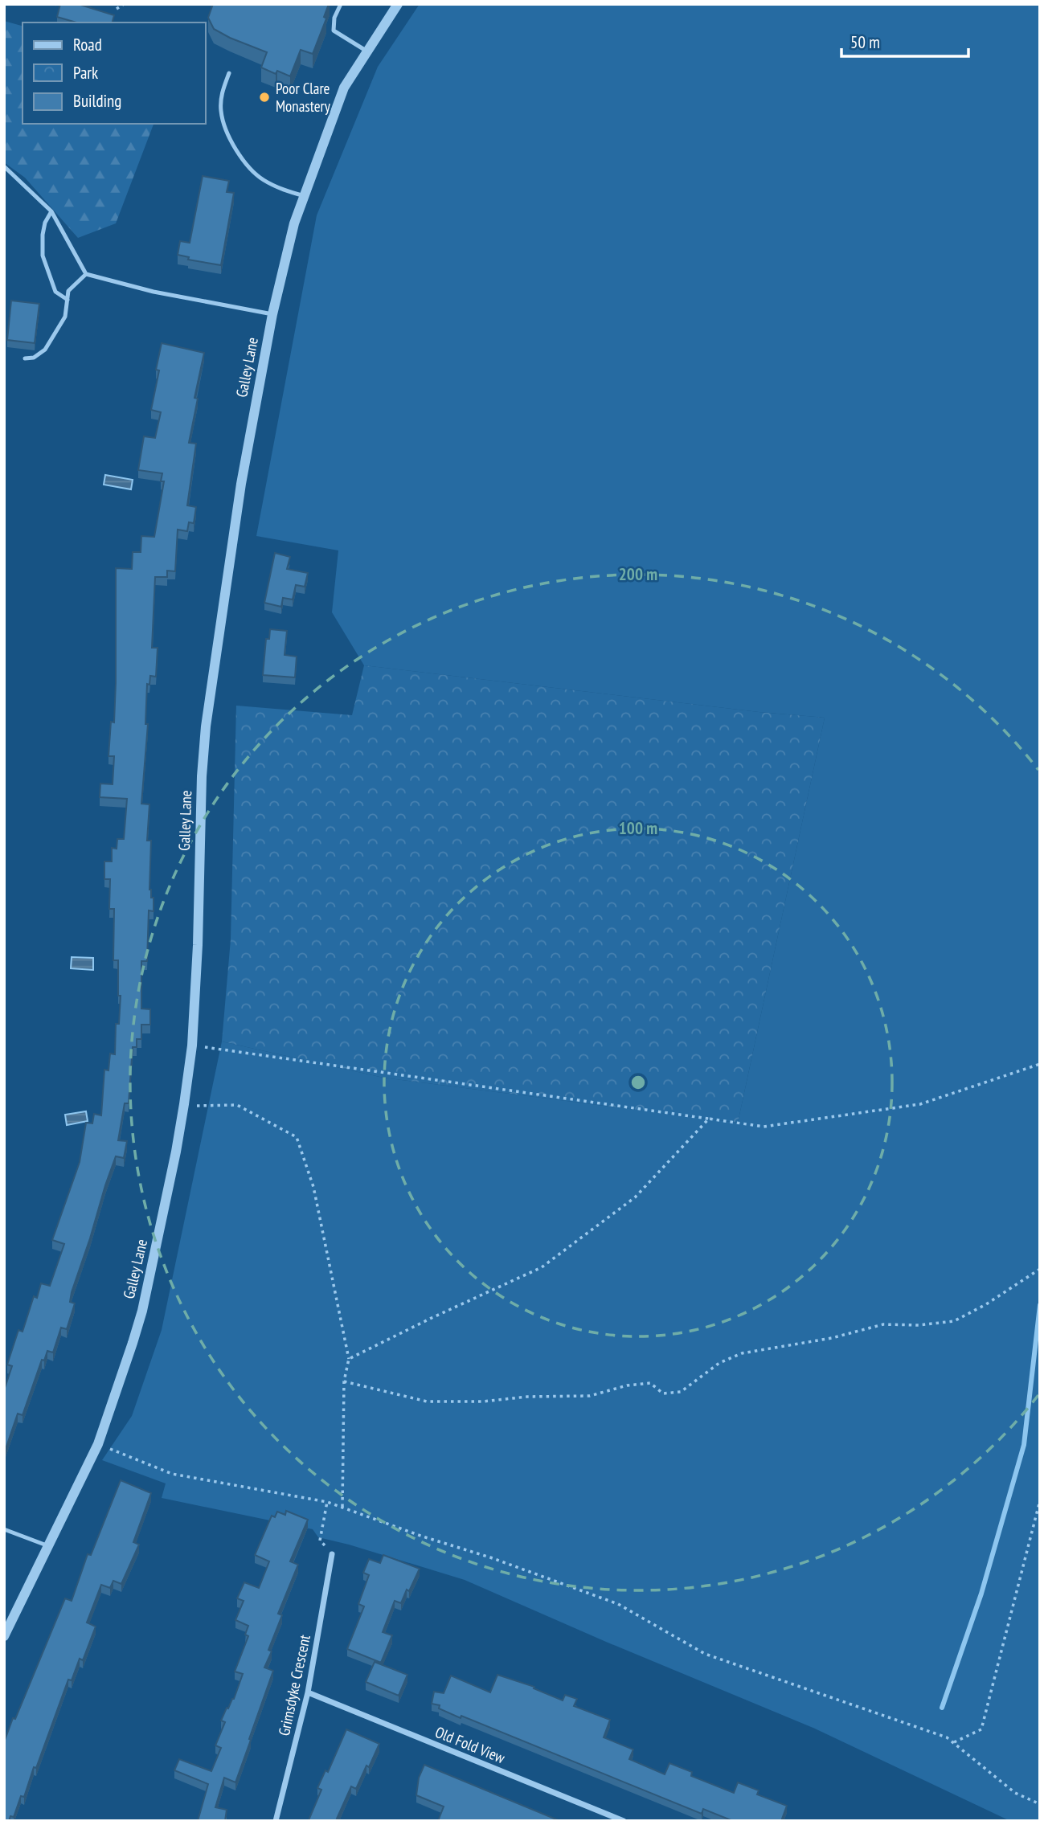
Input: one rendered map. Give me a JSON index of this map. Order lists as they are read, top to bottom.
{
  "streets": {
    "street": ["Galley Lane", "Grimsdyke Crescent", "Old Fold View"]
  },
  "crossings": [
    ["Grimsdyke Crescent", "Old Fold View"]
  ],
  "places": ["Poor Clare Monastery"],
  "legend": ["Road", "Park", "Building"],
  "scale_bar": "50 m",
  "rings": ["200 m", "100 m"]
}
